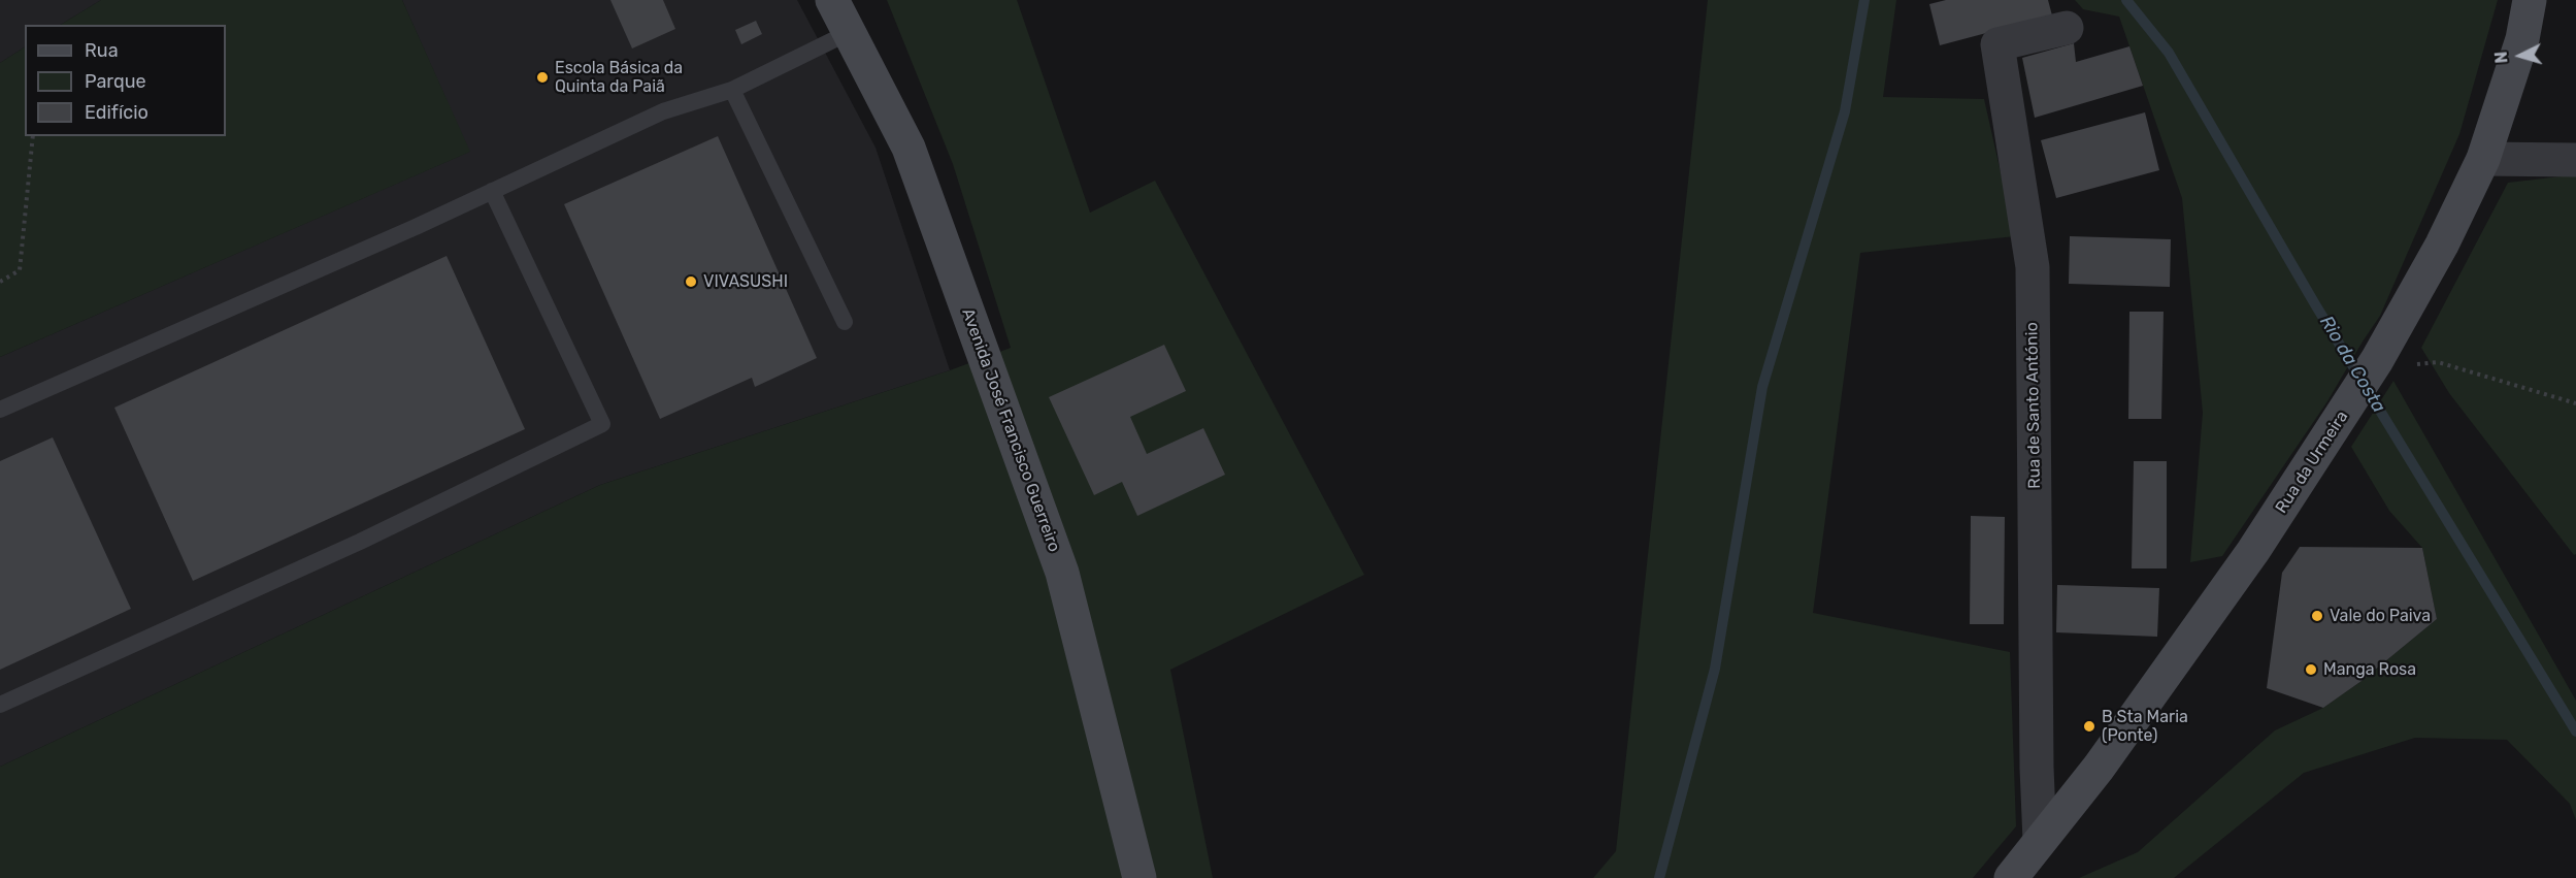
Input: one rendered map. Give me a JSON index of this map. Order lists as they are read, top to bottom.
{
  "streets": {
    "street": ["Rua de Santo António", "Avenida José Francisco Guerreiro", "Rua da Urmeira"]
  },
  "crossings": [
    ["Rua de Santo António", "Rua da Urmeira"]
  ],
  "water": ["Rio da Costa"],
  "places": [
    "Escola Básica da Quinta da Paiã",
    "VIVASUSHI",
    "Vale do Paiva",
    "Manga Rosa",
    "B Sta Maria (Ponte)"
  ],
  "legend": ["Rua", "Parque", "Edifício"],
  "north": "left"
}
